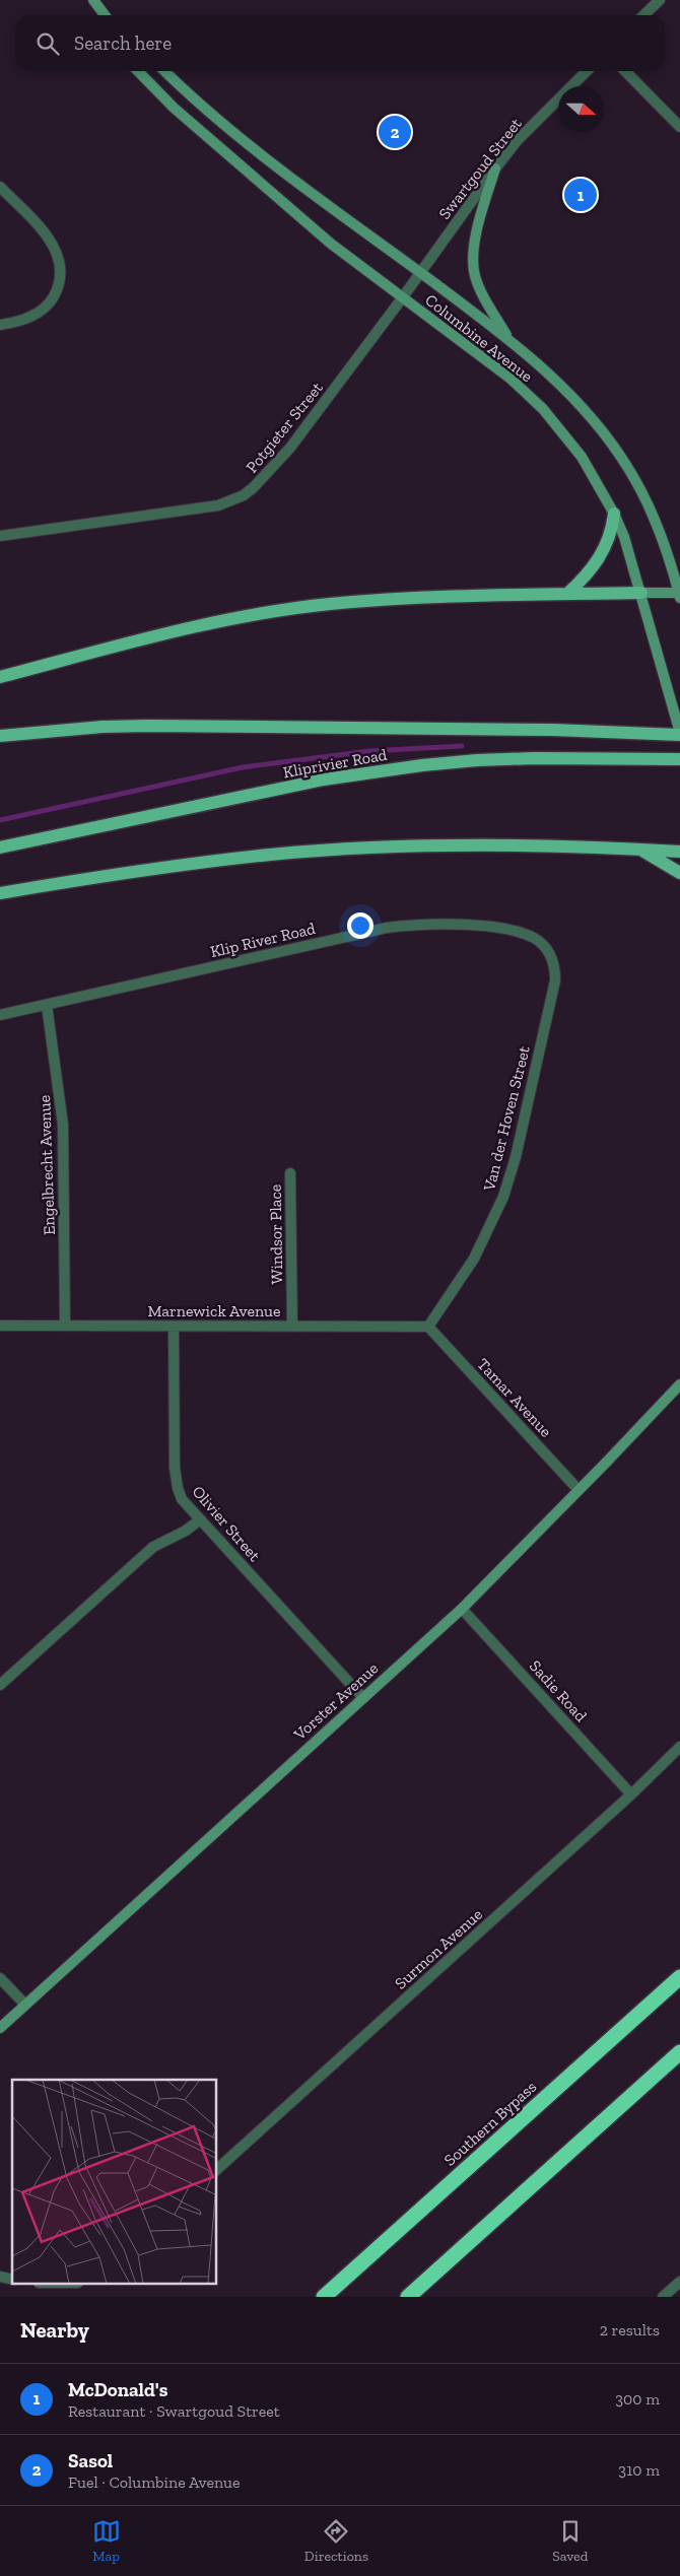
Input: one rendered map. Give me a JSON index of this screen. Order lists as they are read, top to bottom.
{
  "streets": {
    "highway": ["Southern Bypass"],
    "main road": ["Columbine Avenue", "Kliprivier Road", "Vorster Avenue"],
    "street": [
      "Swartgoud Street",
      "Potgieter Street",
      "Klip River Road",
      "Van der Hoven Street",
      "Engelbrecht Avenue",
      "Windsor Place",
      "Marnewick Avenue",
      "Tamar Avenue",
      "Olivier Street",
      "Sadie Road",
      "Surmon Avenue"
    ]
  },
  "crossings": [
    ["Swartgoud Street", "Columbine Avenue"],
    ["Swartgoud Street", "Potgieter Street"],
    ["Columbine Avenue", "Potgieter Street"],
    ["Columbine Avenue", "Kliprivier Road"],
    ["Klip River Road", "Van der Hoven Street"],
    ["Klip River Road", "Engelbrecht Avenue"],
    ["Van der Hoven Street", "Marnewick Avenue"],
    ["Van der Hoven Street", "Tamar Avenue"],
    ["Engelbrecht Avenue", "Marnewick Avenue"],
    ["Windsor Place", "Marnewick Avenue"],
    ["Marnewick Avenue", "Tamar Avenue"],
    ["Marnewick Avenue", "Olivier Street"],
    ["Tamar Avenue", "Vorster Avenue"],
    ["Olivier Street", "Vorster Avenue"],
    ["Sadie Road", "Vorster Avenue"],
    ["Sadie Road", "Surmon Avenue"]
  ],
  "north": "right",
  "page": {
    "search": "Search here",
    "pins": ["2", "1"],
    "heading": ["Nearby", "2 results"],
    "list": [
      {
        "mark": "1",
        "name": "McDonald's",
        "note": "Restaurant · Swartgoud Street",
        "value": "300 m"
      },
      {
        "mark": "2",
        "name": "Sasol",
        "note": "Fuel · Columbine Avenue",
        "value": "310 m"
      }
    ],
    "nav": ["Map", "Directions", "Saved"]
  }
}
